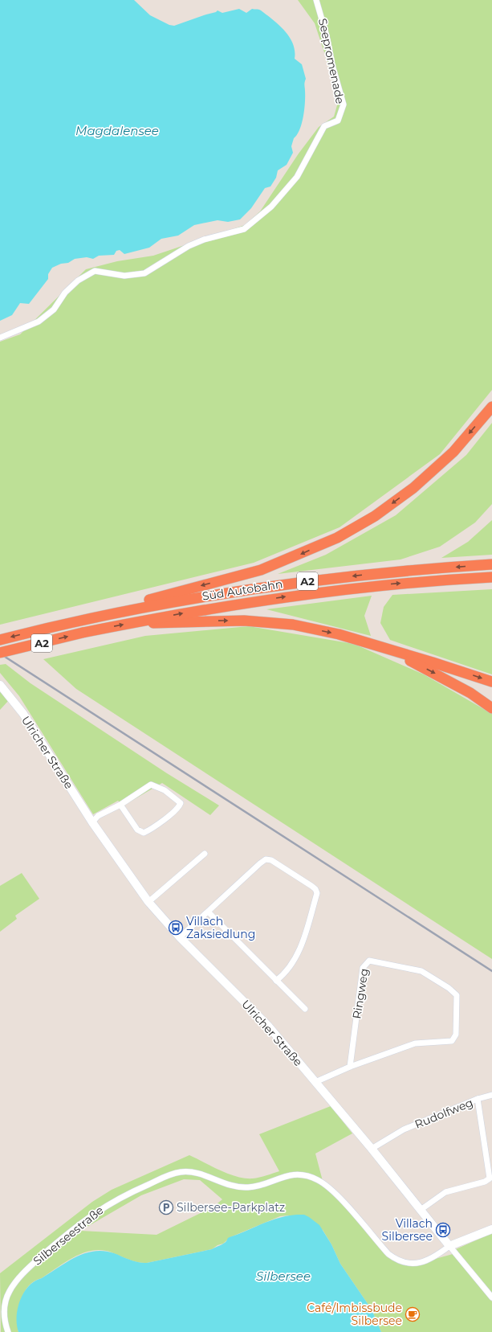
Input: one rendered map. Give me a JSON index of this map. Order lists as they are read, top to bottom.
{
  "streets": {
    "highway": ["A2", "Süd Autobahn"],
    "street": [
      "Seepromenade",
      "Ulricher Straße",
      "Ringweg",
      "Rudolfweg",
      "Silberseestraße"
    ]
  },
  "crossings": [
    ["Ulricher Straße", "Ringweg"],
    ["Ulricher Straße", "Rudolfweg"],
    ["Ulricher Straße", "Silberseestraße"]
  ],
  "water": ["Magdalensee", "Silbersee"],
  "places": {
    "bus stop": ["Villach Zaksiedlung", "Villach Silbersee"],
    "parking": ["Silbersee-Parkplatz"],
    "cafe": ["Café/Imbissbude Silbersee"]
  }
}
